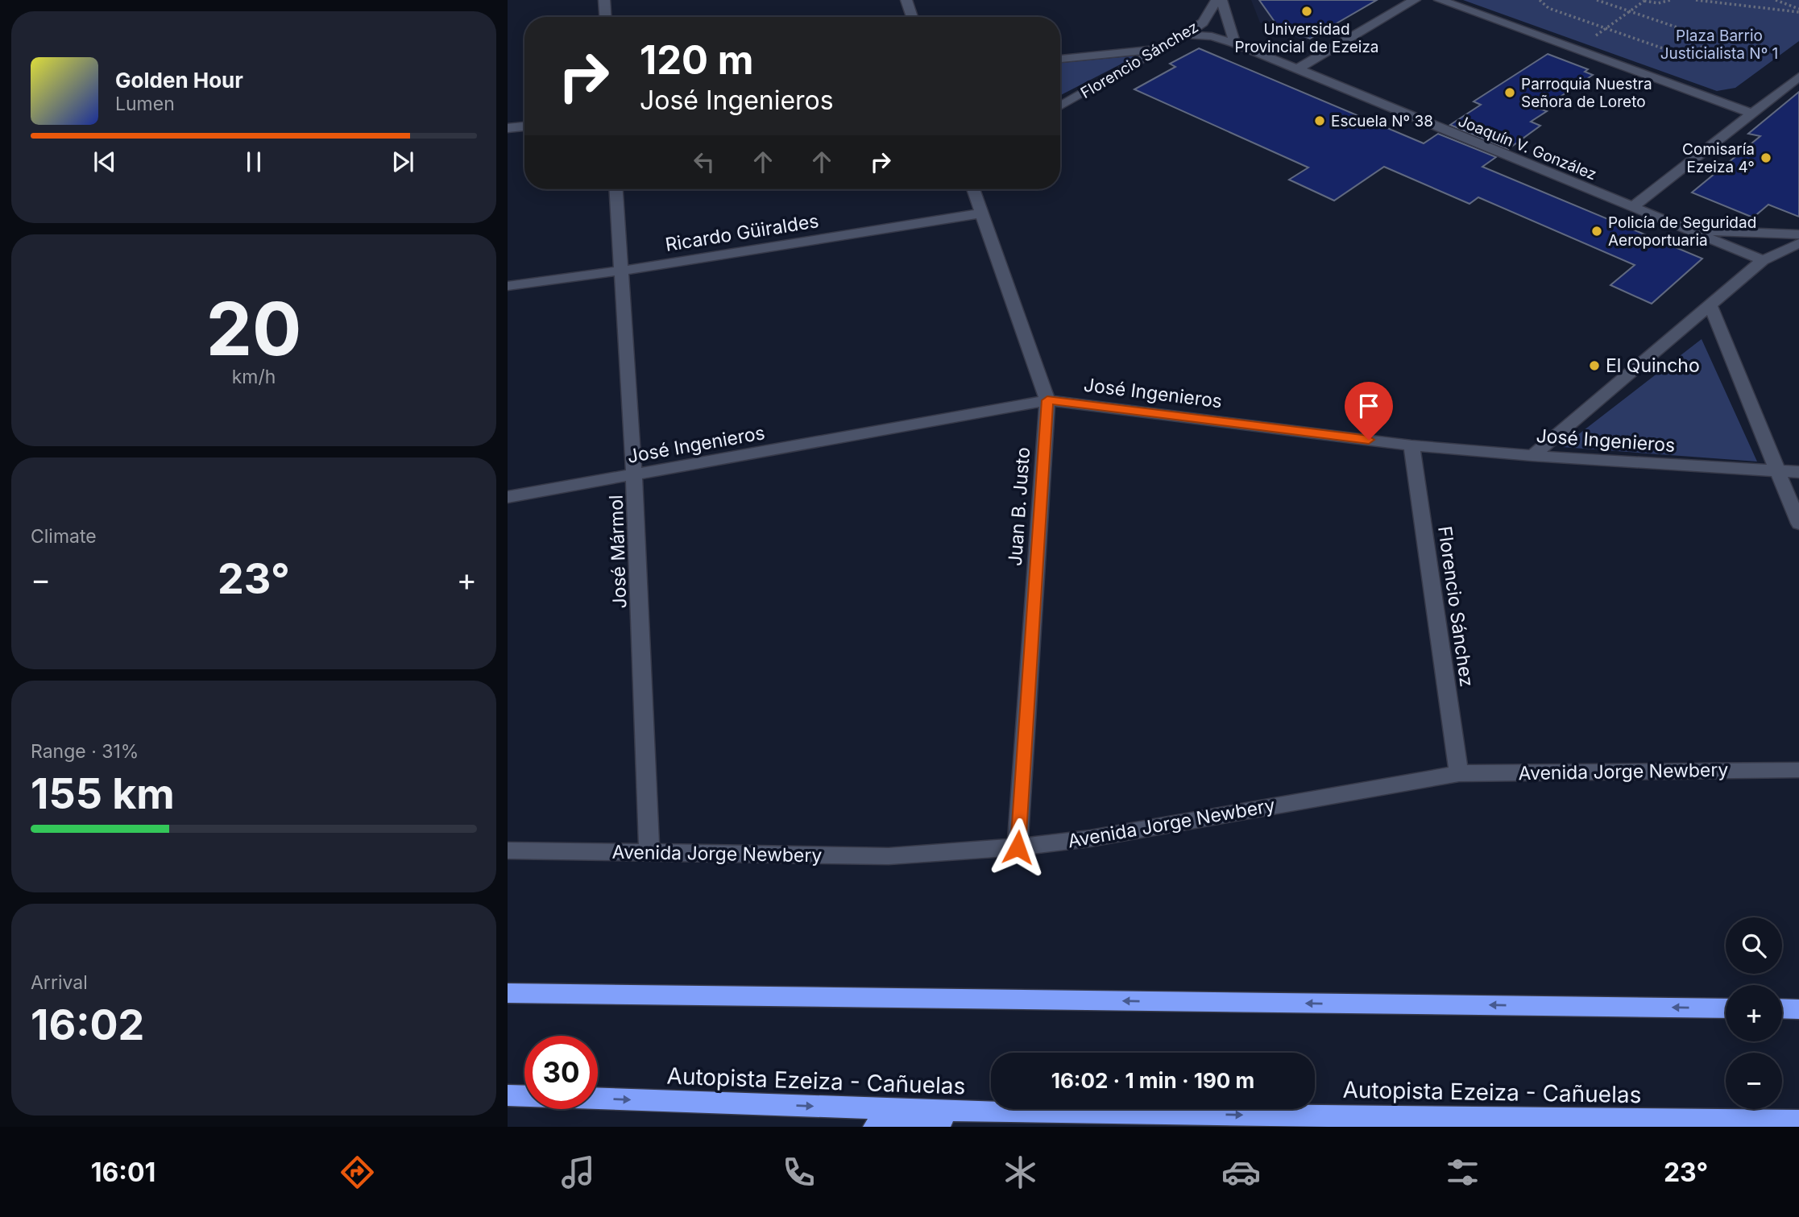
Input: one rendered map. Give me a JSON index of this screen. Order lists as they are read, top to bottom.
{
  "streets": {
    "highway": ["Autopista Ezeiza - Cañuelas"],
    "street": [
      "Florencio Sánchez",
      "Joaquín V. González",
      "Ricardo Güiraldes",
      "José Ingenieros",
      "Juan B. Justo",
      "José Mármol",
      "Avenida Jorge Newbery"
    ]
  },
  "crossings": [
    ["Florencio Sánchez", "Joaquín V. González"],
    ["Florencio Sánchez", "José Ingenieros"],
    ["Florencio Sánchez", "Avenida Jorge Newbery"],
    ["Ricardo Güiraldes", "Juan B. Justo"],
    ["Ricardo Güiraldes", "José Mármol"],
    ["José Ingenieros", "Juan B. Justo"],
    ["José Ingenieros", "José Mármol"],
    ["Juan B. Justo", "Avenida Jorge Newbery"],
    ["José Mármol", "Avenida Jorge Newbery"]
  ],
  "parks": ["Plaza Barrio Justicialista Nº 1"],
  "places": [
    "Universidad Provincial de Ezeiza",
    "Parroquia Nuestra Señora de Loreto",
    "Escuela Nº 38",
    "Comisaría Ezeiza 4°",
    "Policía de Seguridad Aeroportuaria",
    "El Quincho"
  ],
  "page": {
    "turn": ["120 m", "José Ingenieros"],
    "song": ["Golden Hour", "Lumen"],
    "tile": [
      ["20", "km/h"],
      "Climate",
      ["Range · 31%", "155 km"],
      ["Arrival", "16:02"]
    ],
    "heat": ["−", "23°", "+"],
    "map_buttons": ["+", "−"],
    "limit": "30",
    "trip": "16:02 · 1 min · 190 m",
    "tabs": ["16:01", "23°"]
  }
}
